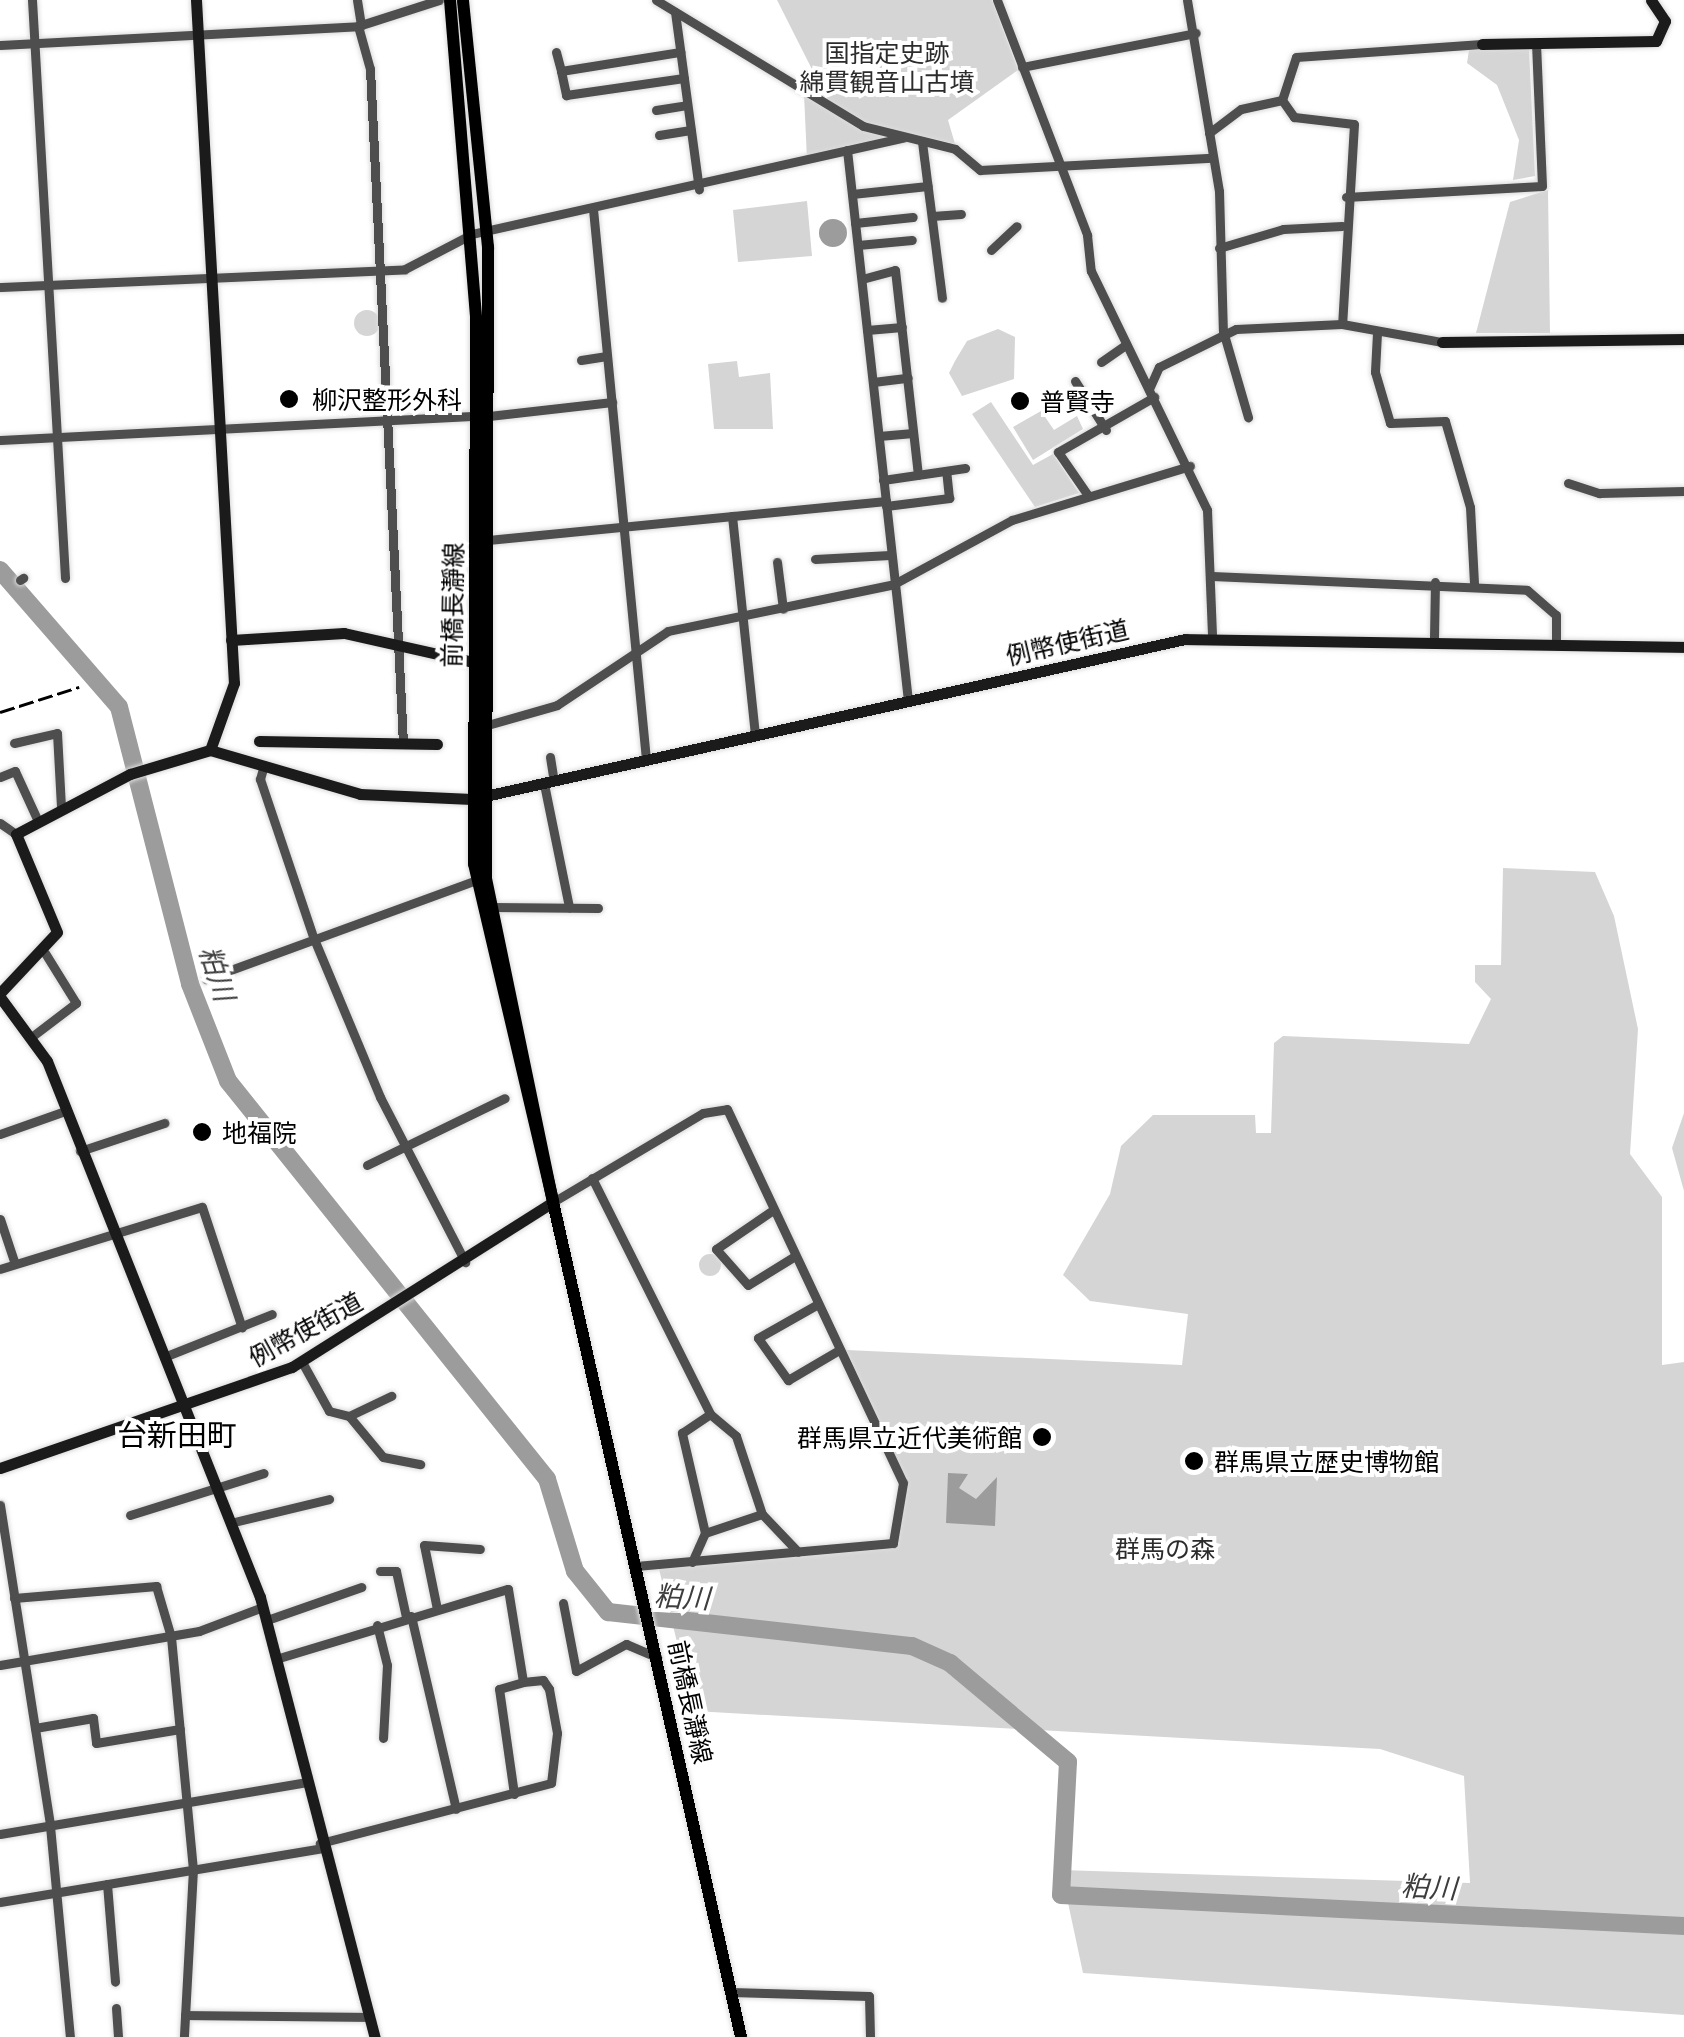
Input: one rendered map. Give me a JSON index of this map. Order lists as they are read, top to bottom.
{
  "streets": {
    "main road": ["前橋長瀞線"],
    "street": ["例幣使街道"]
  },
  "crossings": [
    ["前橋長瀞線", "例幣使街道"]
  ],
  "districts": ["台新田町"],
  "water": ["粕川"],
  "parks": ["国指定史跡 綿貫観音山古墳", "群馬の森"],
  "places": [
    "柳沢整形外科",
    "普賢寺",
    "地福院",
    "群馬県立近代美術館",
    "群馬県立歴史博物館"
  ]
}
